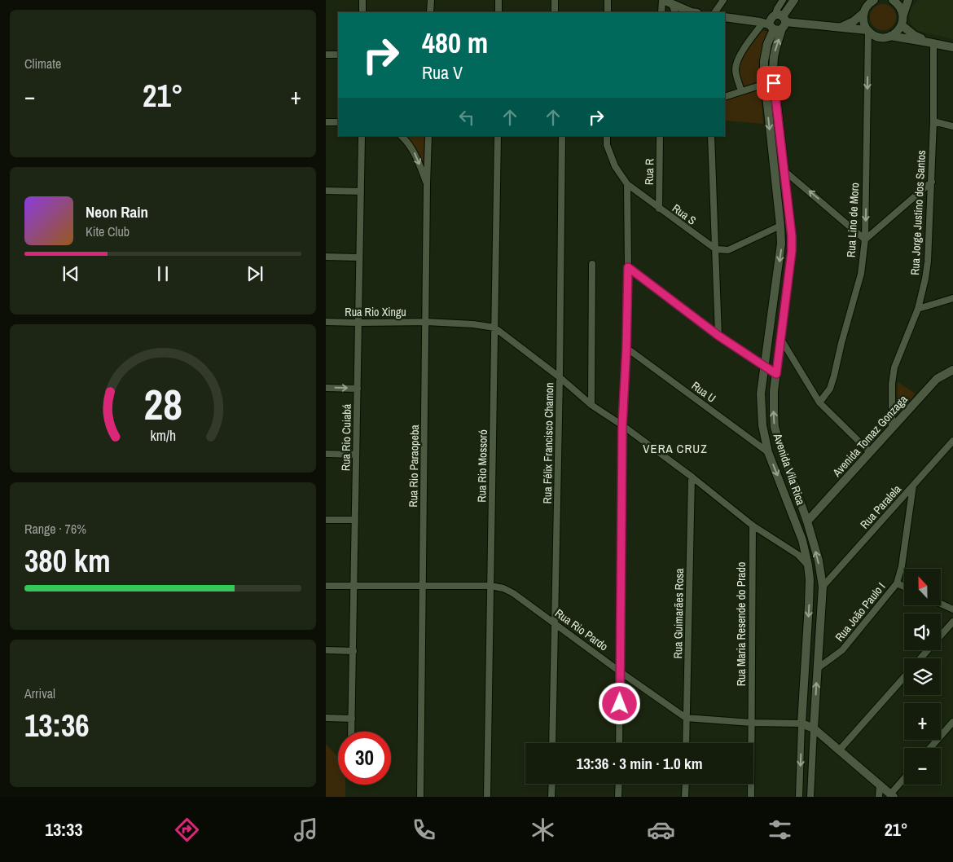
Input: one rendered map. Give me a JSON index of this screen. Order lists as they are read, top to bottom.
{
  "streets": {
    "street": [
      "Rua R",
      "Rua Jorge Justino dos Santos",
      "Rua S",
      "Rua Lino de Moro",
      "Rua Rio Xingu",
      "Rua U",
      "Avenida Tomaz Gonzaga",
      "Rua Rio Cuiabá",
      "Rua Félix Francisco Chamon",
      "Rua Rio Paraopeba",
      "Rua Rio Mossoró",
      "Avenida Vila Rica",
      "Rua Paralela",
      "Rua João Paulo I",
      "Rua Guimarães Rosa",
      "Rua Maria Resende do Prado",
      "Rua Rio Pardo"
    ]
  },
  "crossings": [
    ["Rua R", "Rua S"],
    ["Rua Jorge Justino dos Santos", "Avenida Tomaz Gonzaga"],
    ["Rua Rio Xingu", "Rua Rio Cuiabá"],
    ["Rua Rio Xingu", "Rua Rio Paraopeba"],
    ["Rua Rio Xingu", "Rua Rio Mossoró"],
    ["Rua U", "Avenida Vila Rica"],
    ["Avenida Tomaz Gonzaga", "Avenida Vila Rica"],
    ["Rua Rio Cuiabá", "Rua Rio Pardo"],
    ["Rua Félix Francisco Chamon", "Rua Rio Pardo"],
    ["Rua Rio Paraopeba", "Rua Rio Pardo"],
    ["Rua Rio Mossoró", "Rua Rio Pardo"],
    ["Avenida Vila Rica", "Rua Paralela"],
    ["Avenida Vila Rica", "Rua João Paulo I"],
    ["Rua Paralela", "Rua João Paulo I"],
    ["Rua Guimarães Rosa", "Rua Rio Pardo"]
  ],
  "one_way": ["Rua Lino de Moro"],
  "districts": ["VERA CRUZ"],
  "north": "top",
  "page": {
    "tile": [
      "Climate",
      ["Range · 76%", "380 km"],
      ["Arrival", "13:36"]
    ],
    "turn": ["480 m", "Rua V"],
    "heat": ["−", "21°", "+"],
    "song": ["Neon Rain", "Kite Club"],
    "map_buttons": ["+", "−"],
    "limit": "30",
    "trip": "13:36 · 3 min · 1.0 km",
    "tabs": ["13:33", "21°"],
    "gauge": ["28", "km/h"]
  }
}
